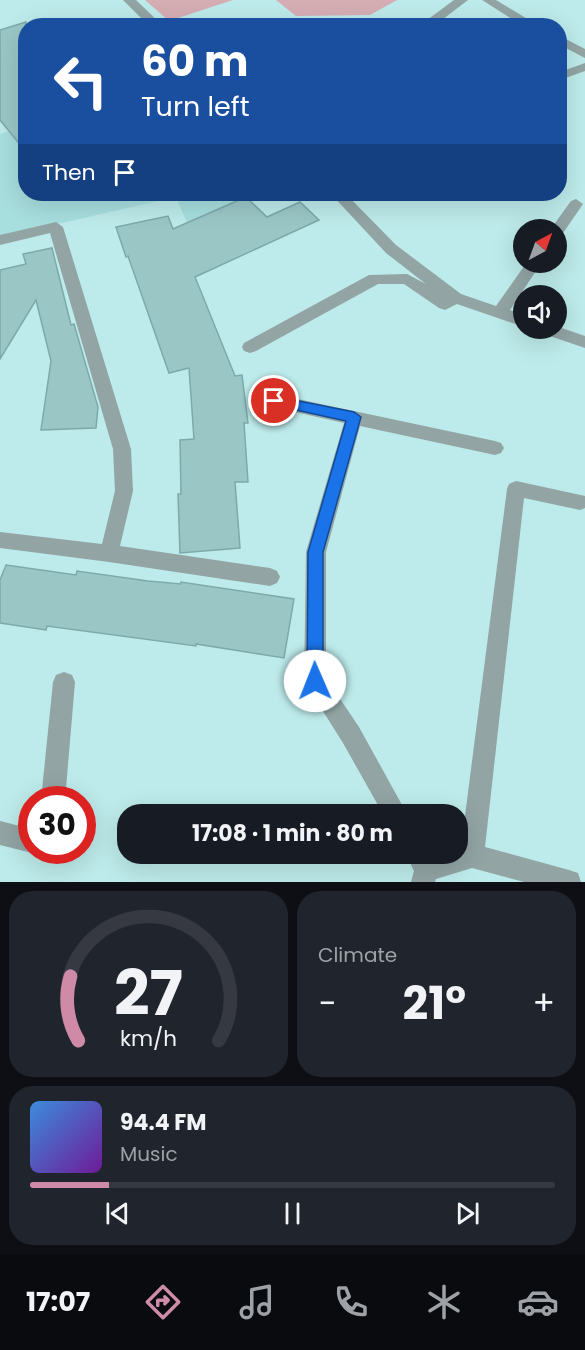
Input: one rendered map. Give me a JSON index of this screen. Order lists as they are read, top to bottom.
{
  "north": "top right",
  "page": {
    "turn": ["60 m", "Turn left"],
    "then": "Then",
    "limit": "30",
    "trip": "17:08 · 1 min · 80 m",
    "tile": "Climate",
    "heat": ["−", "21°", "+"],
    "song": ["94.4 FM", "Music"],
    "tabs": "17:07",
    "gauge": ["27", "km/h"]
  }
}
